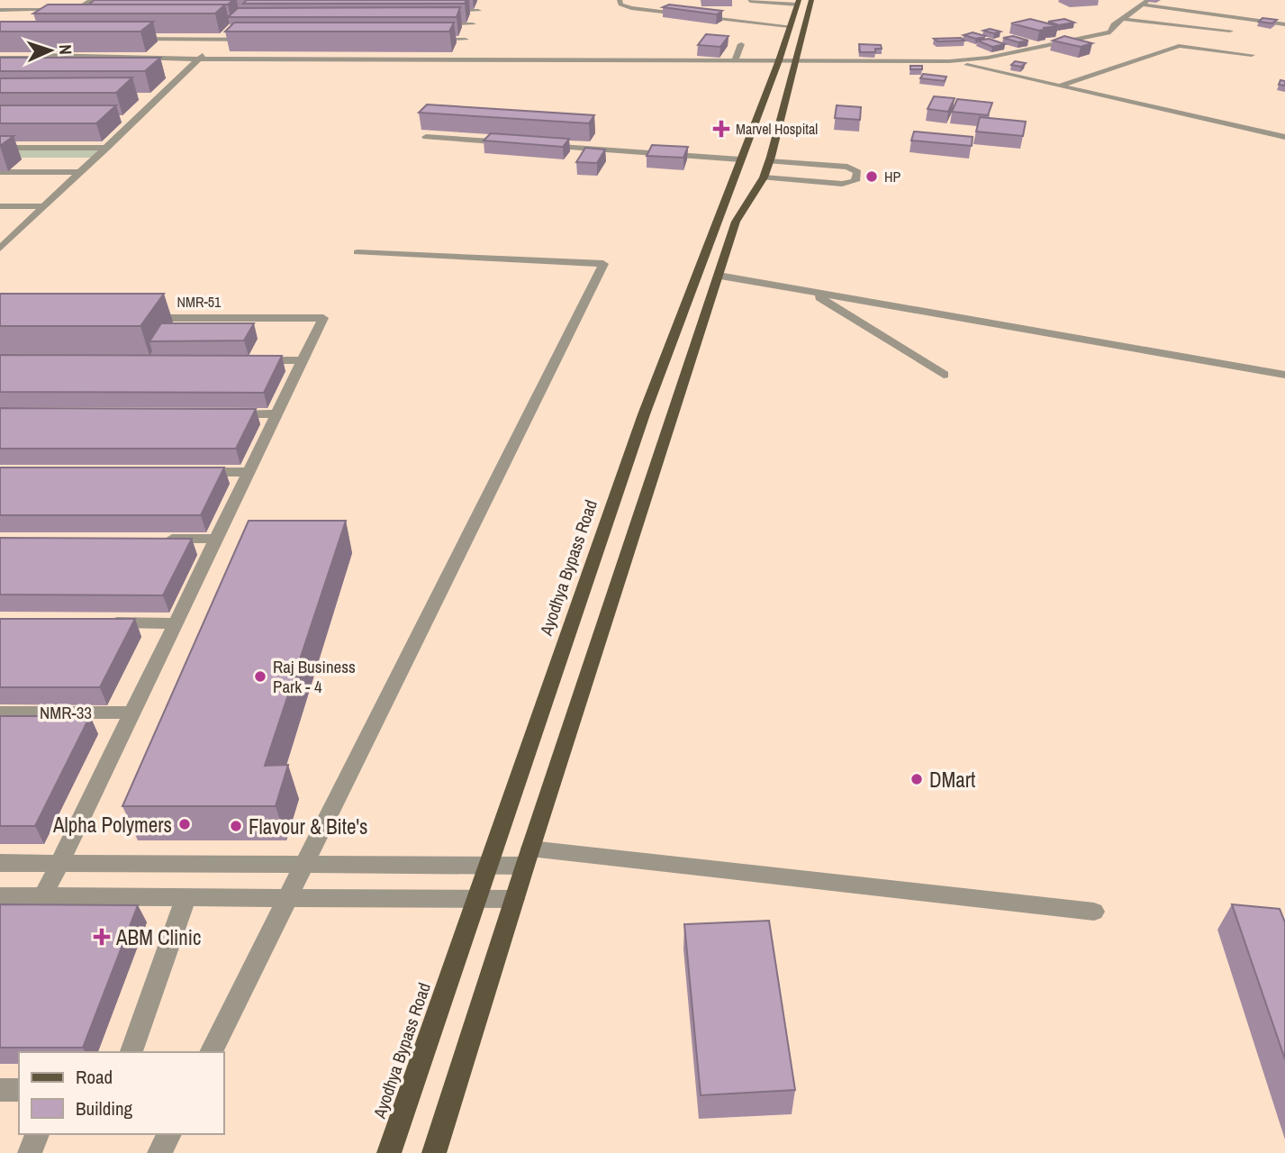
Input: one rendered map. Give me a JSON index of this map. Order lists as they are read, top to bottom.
{
  "streets": {
    "main road": ["Ayodhya Bypass Road"],
    "street": ["NMR-51", "NMR-33"]
  },
  "places": {
    "health": ["Marvel Hospital", "ABM Clinic"],
    "other": [
      "HP",
      "Raj Business Park - 4",
      "DMart",
      "Alpha Polymers",
      "Flavour & Bite's"
    ]
  },
  "legend": ["Road", "Building"],
  "north": "right"
}
